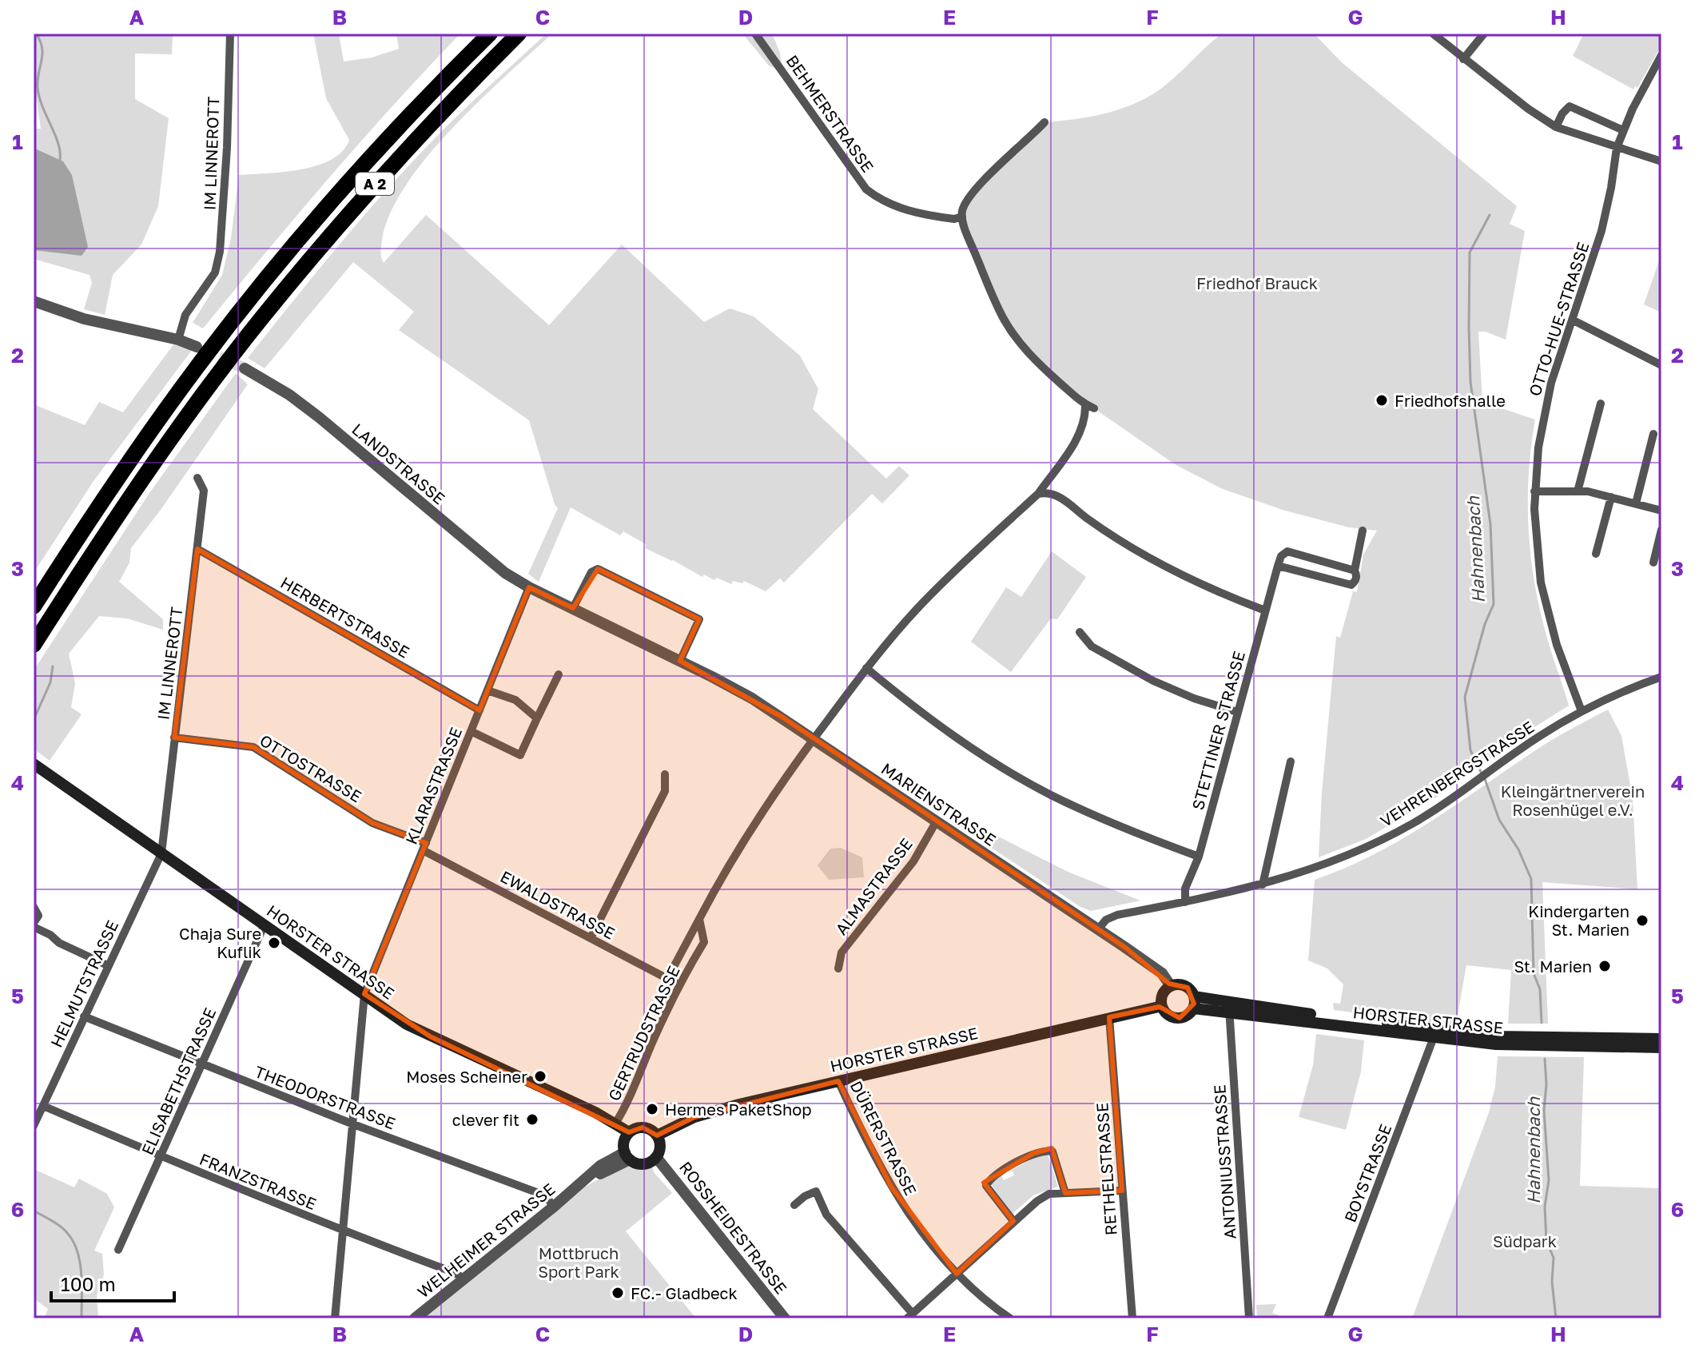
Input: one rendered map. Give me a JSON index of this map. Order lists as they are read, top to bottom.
{
  "streets": {
    "highway": ["A 2"],
    "main road": ["HORSTER STRASSE"],
    "street": [
      "BEHMERSTRASSE",
      "IM LINNEROTT",
      "OTTO-HUE-STRASSE",
      "LANDSTRASSE",
      "HERBERTSTRASSE",
      "STETTINER STRASSE",
      "OTTOSTRASSE",
      "VEHRENBERGSTRASSE",
      "KLARASTRASSE",
      "MARIENSTRASSE",
      "ALMASTRASSE",
      "EWALDSTRASSE",
      "HELMUTSTRASSE",
      "GERTRUDSTRASSE",
      "ELISABETHSTRASSE",
      "THEODORSTRASSE",
      "DÜRERSTRASSE",
      "ANTONIUSSTRASSE",
      "RETHELSTRASSE",
      "BOYSTRASSE",
      "FRANZSTRASSE",
      "ROSSHEIDESTRASSE",
      "WELHEIMER STRASSE"
    ]
  },
  "crossings": [
    ["IM LINNEROTT", "HERBERTSTRASSE"],
    ["IM LINNEROTT", "OTTOSTRASSE"],
    ["IM LINNEROTT", "HORSTER STRASSE"],
    ["IM LINNEROTT", "HELMUTSTRASSE"],
    ["OTTO-HUE-STRASSE", "VEHRENBERGSTRASSE"],
    ["LANDSTRASSE", "KLARASTRASSE"],
    ["LANDSTRASSE", "MARIENSTRASSE"],
    ["HERBERTSTRASSE", "KLARASTRASSE"],
    ["STETTINER STRASSE", "VEHRENBERGSTRASSE"],
    ["OTTOSTRASSE", "KLARASTRASSE"],
    ["OTTOSTRASSE", "EWALDSTRASSE"],
    ["VEHRENBERGSTRASSE", "MARIENSTRASSE"],
    ["KLARASTRASSE", "MARIENSTRASSE"],
    ["KLARASTRASSE", "EWALDSTRASSE"],
    ["KLARASTRASSE", "HORSTER STRASSE"],
    ["KLARASTRASSE", "THEODORSTRASSE"],
    ["KLARASTRASSE", "FRANZSTRASSE"],
    ["MARIENSTRASSE", "ALMASTRASSE"],
    ["MARIENSTRASSE", "HORSTER STRASSE"],
    ["MARIENSTRASSE", "GERTRUDSTRASSE"],
    ["EWALDSTRASSE", "GERTRUDSTRASSE"],
    ["HORSTER STRASSE", "HELMUTSTRASSE"],
    ["HORSTER STRASSE", "GERTRUDSTRASSE"],
    ["HORSTER STRASSE", "ELISABETHSTRASSE"],
    ["HORSTER STRASSE", "DÜRERSTRASSE"],
    ["HORSTER STRASSE", "ANTONIUSSTRASSE"],
    ["HORSTER STRASSE", "RETHELSTRASSE"],
    ["HORSTER STRASSE", "BOYSTRASSE"],
    ["HORSTER STRASSE", "ROSSHEIDESTRASSE"],
    ["HORSTER STRASSE", "WELHEIMER STRASSE"],
    ["HELMUTSTRASSE", "THEODORSTRASSE"],
    ["HELMUTSTRASSE", "FRANZSTRASSE"],
    ["ELISABETHSTRASSE", "THEODORSTRASSE"],
    ["ELISABETHSTRASSE", "FRANZSTRASSE"],
    ["THEODORSTRASSE", "WELHEIMER STRASSE"],
    ["FRANZSTRASSE", "WELHEIMER STRASSE"],
    ["ROSSHEIDESTRASSE", "WELHEIMER STRASSE"]
  ],
  "water": ["Hahnenbach"],
  "parks": [
    "Friedhof Brauck",
    "Kleingärtnerverein Rosenhügel e.V.",
    "Südpark",
    "Mottbruch Sport Park"
  ],
  "places": [
    "Friedhofshalle",
    "Kindergarten St. Marien",
    "Chaja Sure Kuflik",
    "St. Marien",
    "Moses Scheiner",
    "Hermes PaketShop",
    "clever fit",
    "FC.- Gladbeck"
  ],
  "scale_bar": "100 m",
  "grid": {
    "columns": [
      "A",
      "B",
      "C",
      "D",
      "E",
      "F",
      "G",
      "H"
    ],
    "rows": [
      "1",
      "2",
      "3",
      "4",
      "5",
      "6"
    ]
  }
}
